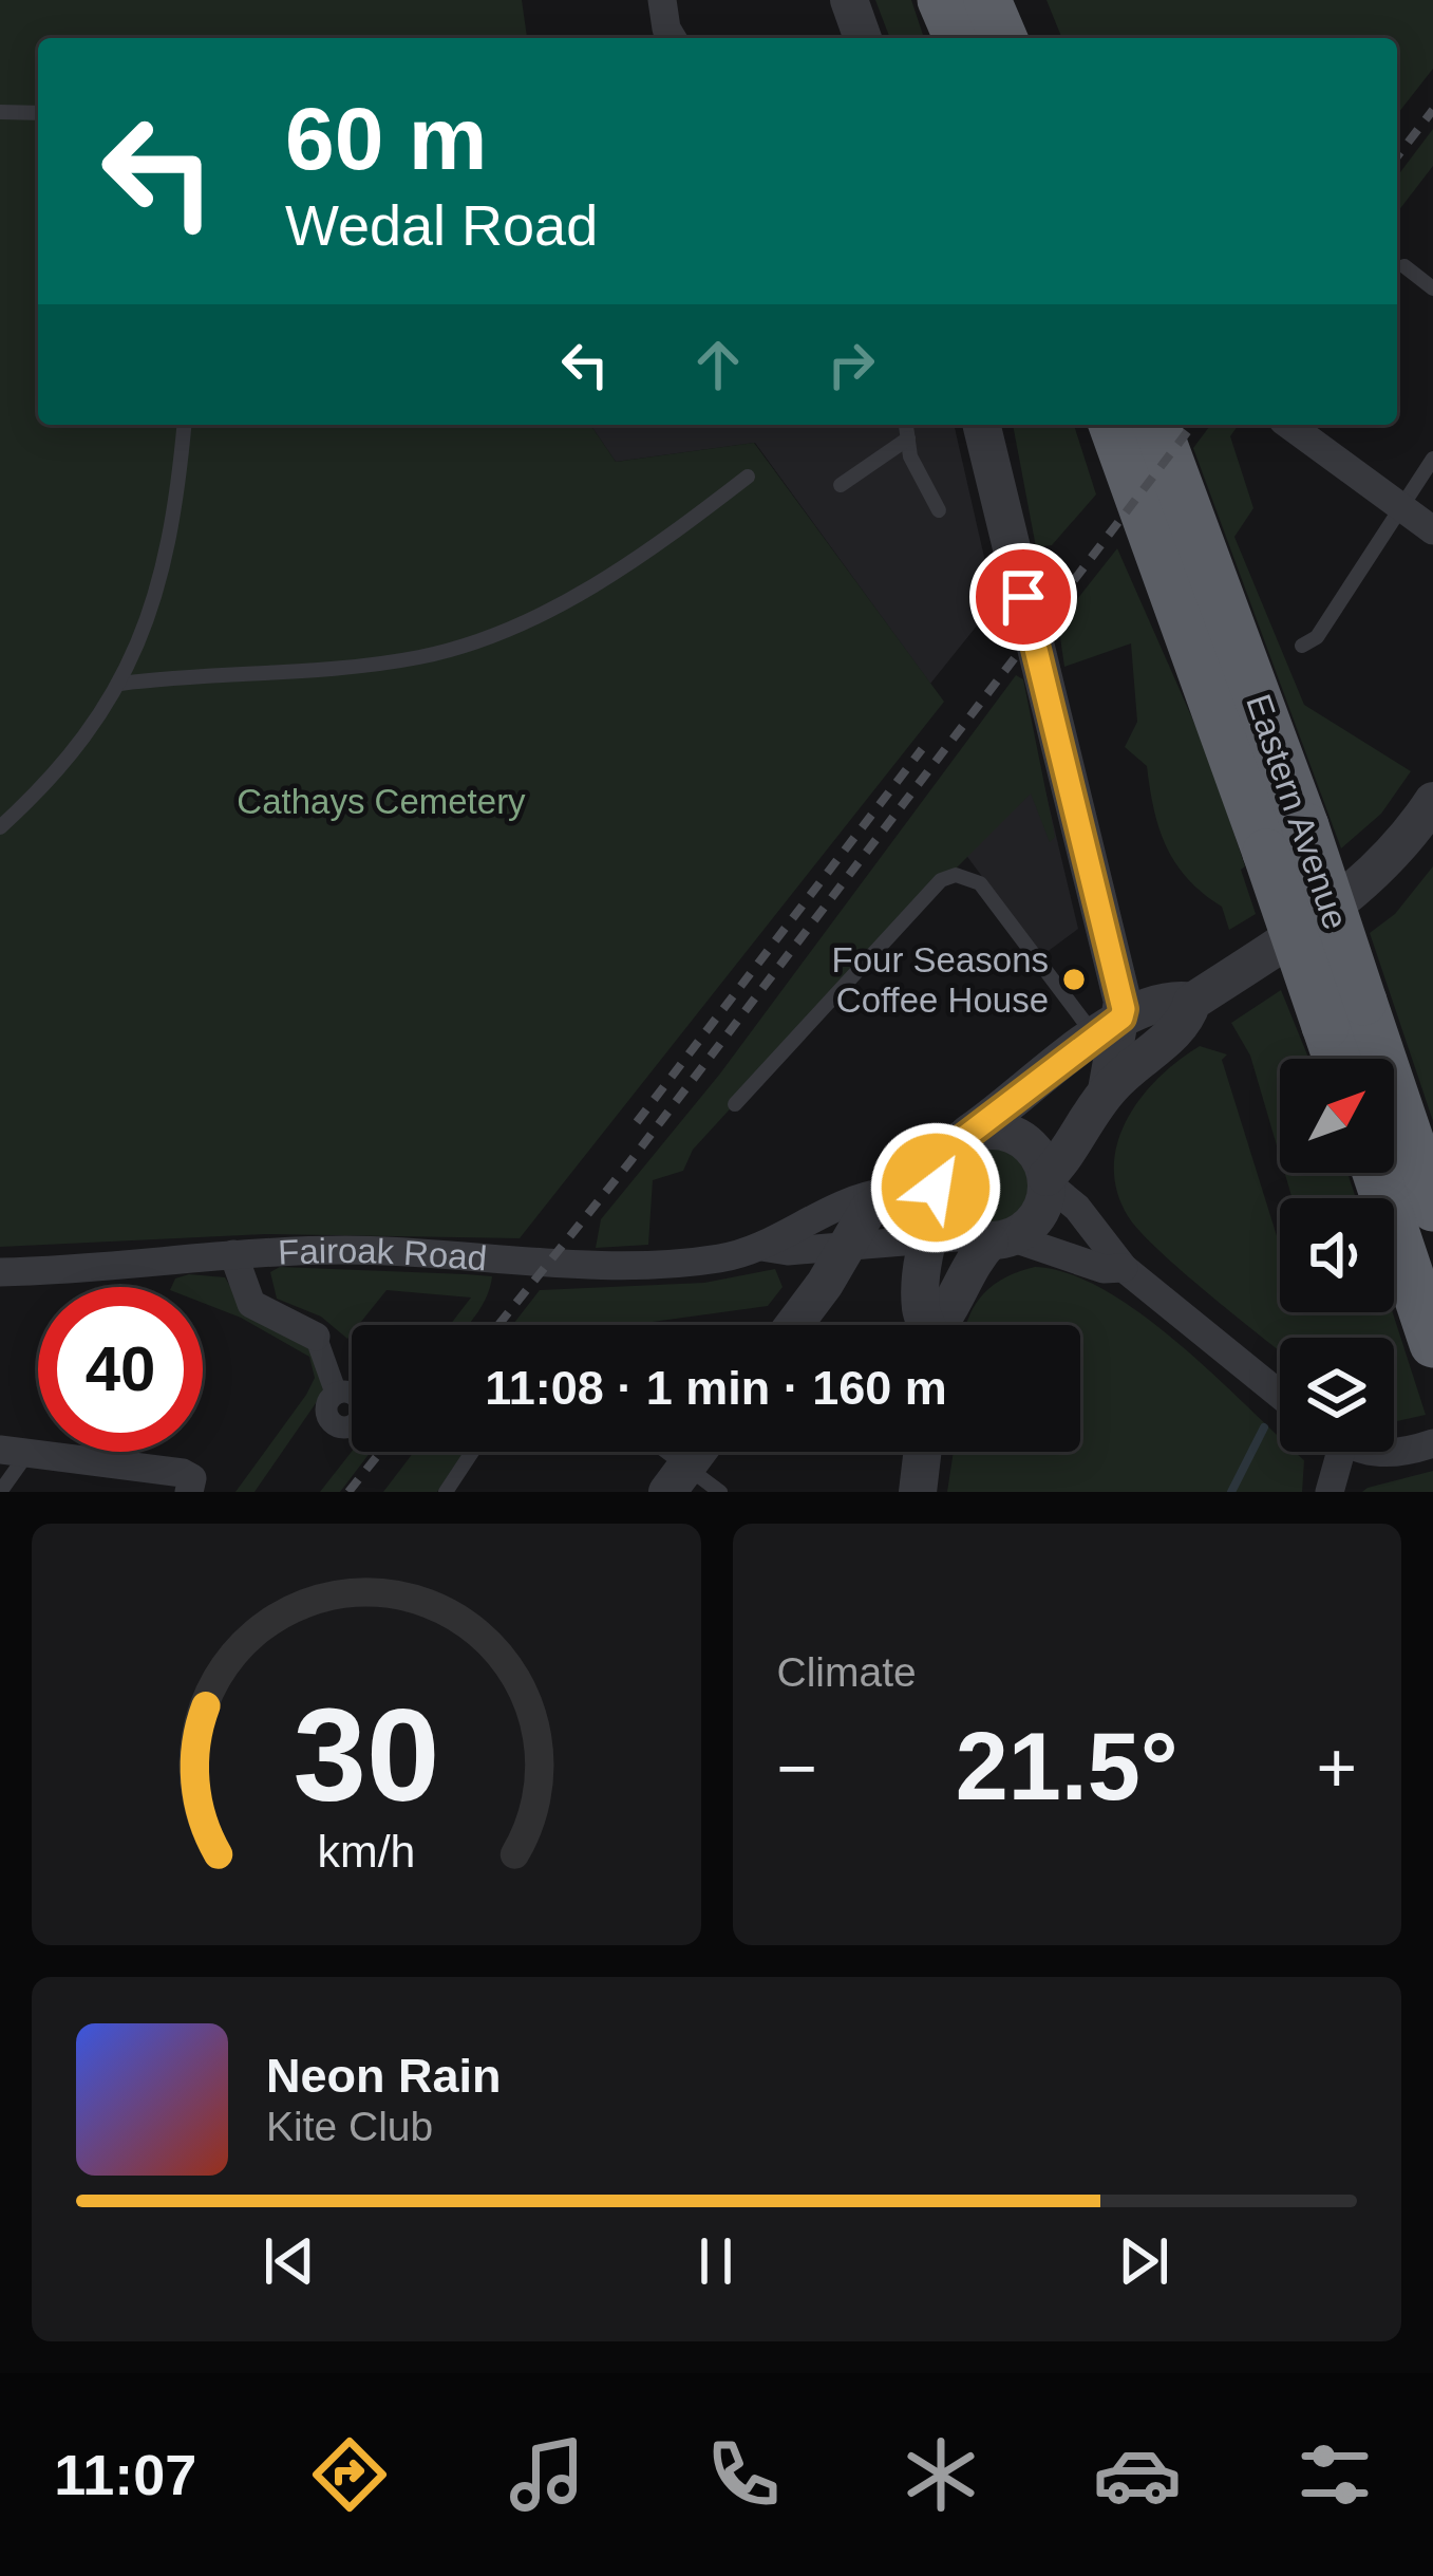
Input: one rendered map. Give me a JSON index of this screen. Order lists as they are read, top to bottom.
{
  "streets": {
    "highway": ["Eastern Avenue"],
    "street": ["Fairoak Road"]
  },
  "parks": ["Cathays Cemetery"],
  "places": ["Four Seasons Coffee House"],
  "north": "top right",
  "page": {
    "turn": ["60 m", "Wedal Road"],
    "limit": "40",
    "trip": "11:08 · 1 min · 160 m",
    "tile": "Climate",
    "heat": ["−", "21.5°", "+"],
    "song": ["Neon Rain", "Kite Club"],
    "tabs": "11:07",
    "gauge": ["30", "km/h"]
  }
}
